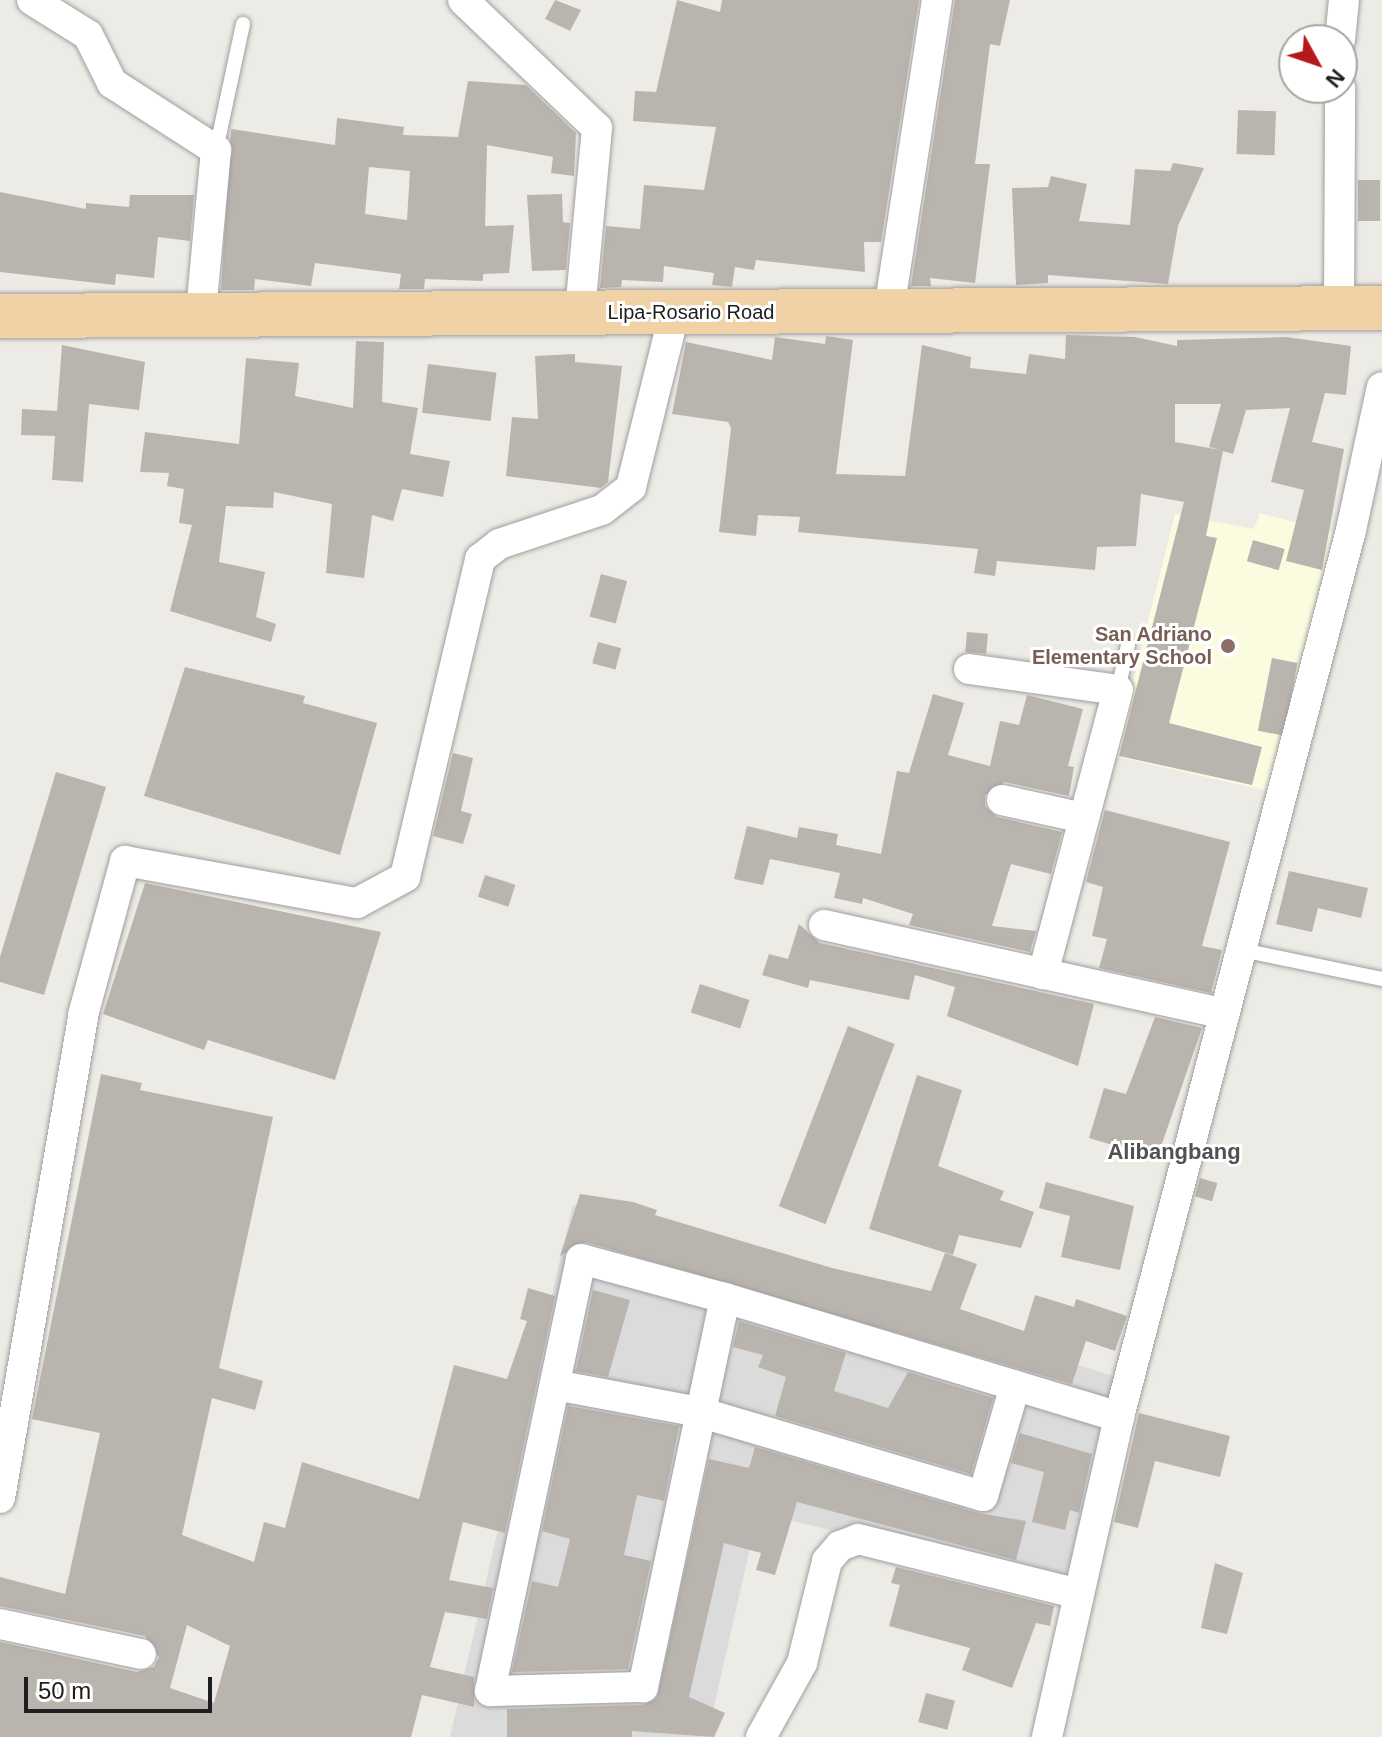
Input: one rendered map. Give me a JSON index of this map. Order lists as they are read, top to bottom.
{
  "streets": {
    "main road": ["Lipa-Rosario Road"]
  },
  "districts": ["Alibangbang"],
  "places": ["San Adriano Elementary School"],
  "scale_bar": "50 m",
  "north": "bottom right"
}
